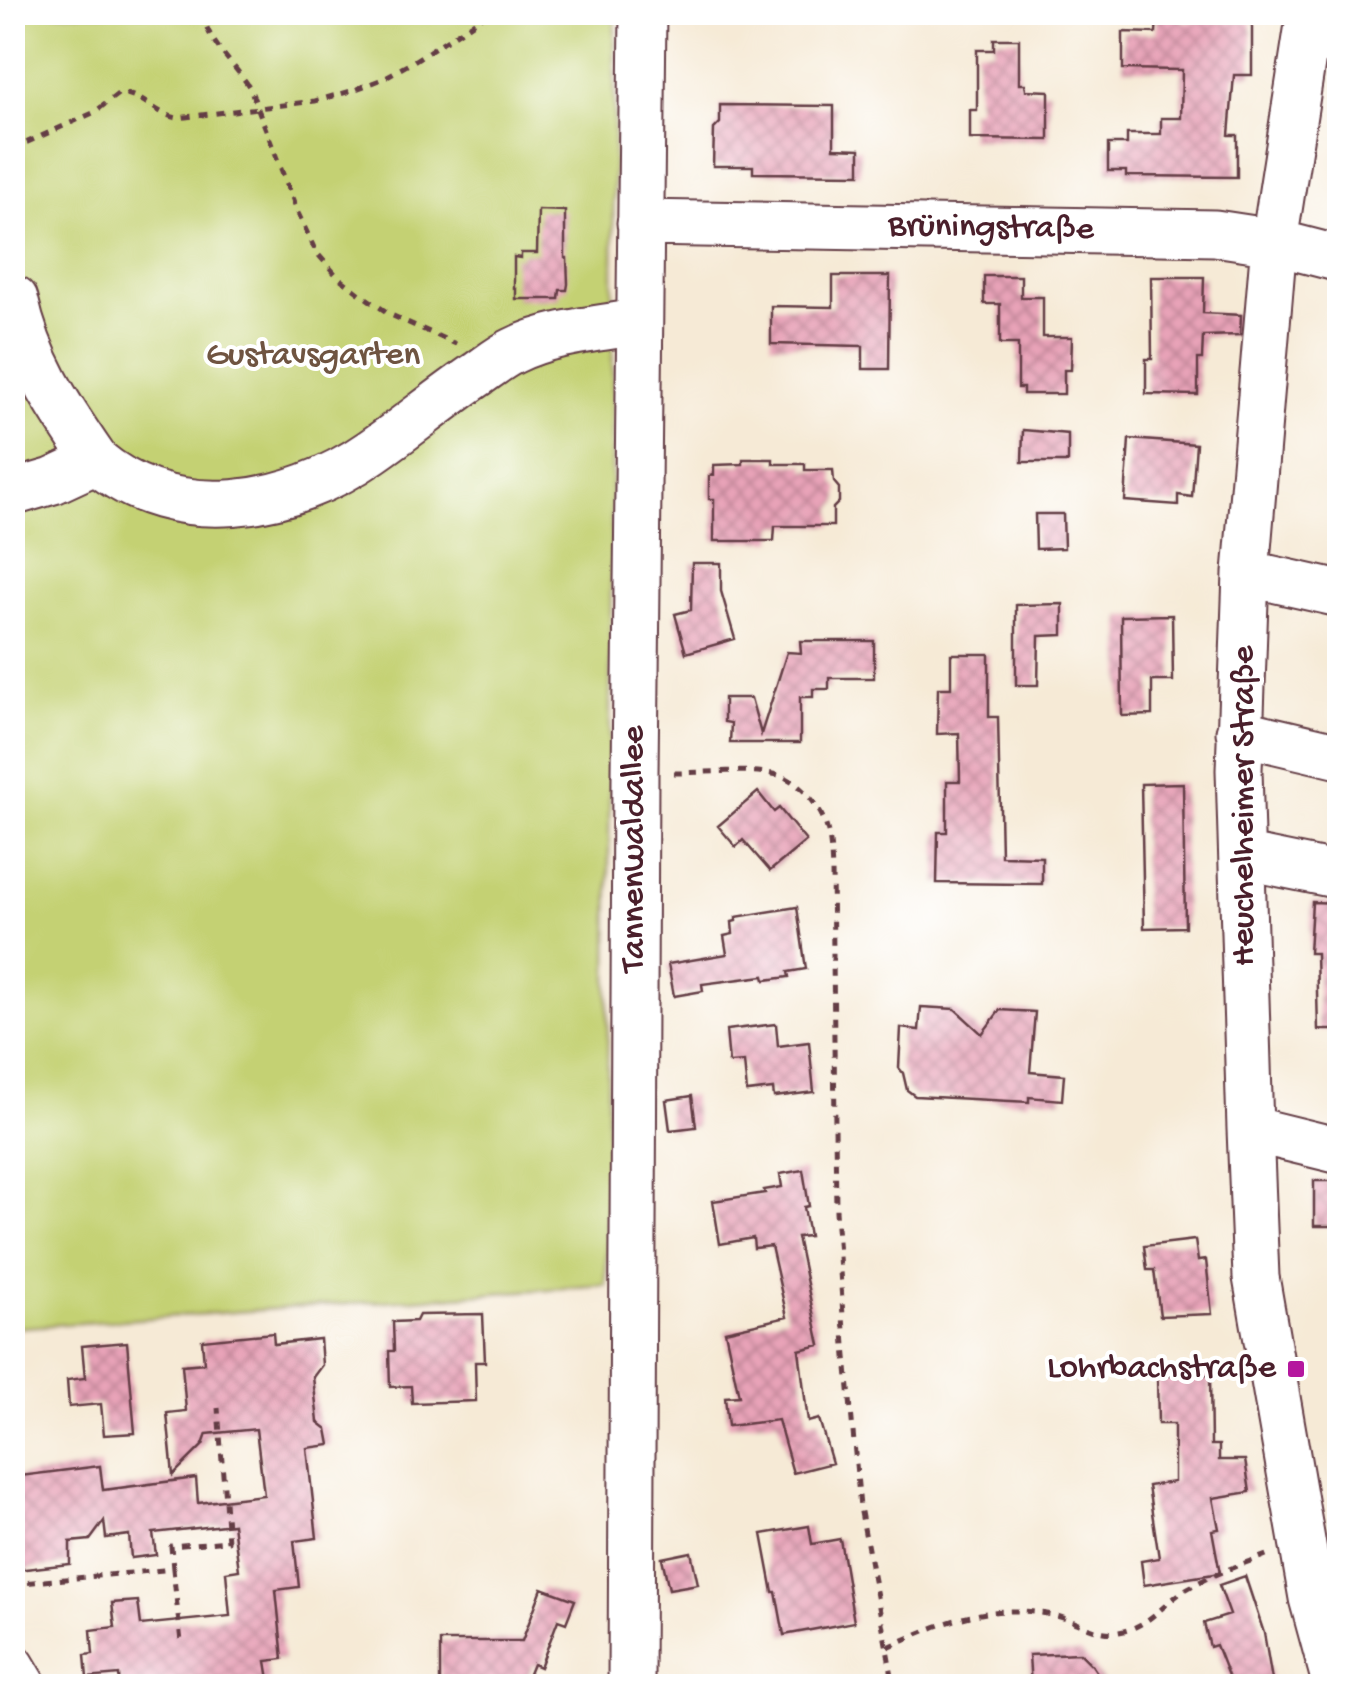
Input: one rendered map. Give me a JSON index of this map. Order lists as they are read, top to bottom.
{
  "streets": {
    "street": ["Brüningstraße", "Heuchelheimer Straße", "Tannenwaldallee"]
  },
  "crossings": [
    ["Brüningstraße", "Heuchelheimer Straße"],
    ["Brüningstraße", "Tannenwaldallee"]
  ],
  "parks": ["Gustavsgarten"],
  "places": {
    "transit": ["Lohrbachstraße"]
  }
}
